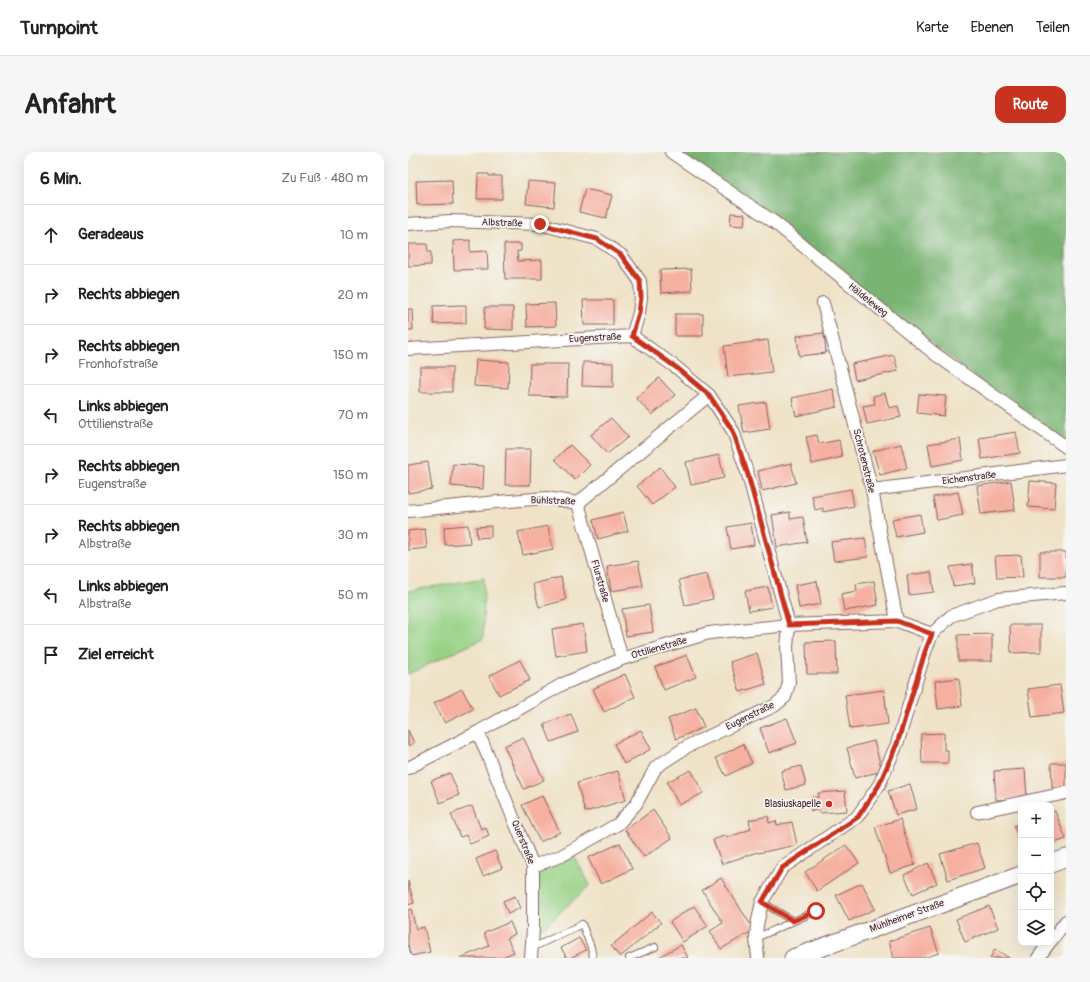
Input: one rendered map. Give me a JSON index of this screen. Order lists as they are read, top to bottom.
{
  "streets": {
    "main road": ["Mühlheimer Straße"],
    "street": [
      "Albstraße",
      "Häldeleweg",
      "Eugenstraße",
      "Schrotenstraße",
      "Eichenstraße",
      "Bühlstraße",
      "Flurstraße",
      "Ottilienstraße",
      "Querstraße"
    ]
  },
  "crossings": [
    ["Albstraße", "Eugenstraße"],
    ["Eugenstraße", "Bühlstraße"],
    ["Eugenstraße", "Ottilienstraße"],
    ["Eugenstraße", "Querstraße"],
    ["Schrotenstraße", "Eichenstraße"],
    ["Schrotenstraße", "Ottilienstraße"],
    ["Bühlstraße", "Flurstraße"],
    ["Flurstraße", "Ottilienstraße"],
    ["Ottilienstraße", "Querstraße"]
  ],
  "places": ["Blasiuskapelle"],
  "page": {
    "header": "Turnpoint",
    "nav": ["Karte", "Ebenen", "Teilen"],
    "buttons": "Route",
    "title": "Anfahrt",
    "heading": ["6 Min.", "Zu Fuß · 480 m"],
    "list": [
      ["Geradeaus", "10 m"],
      ["Rechts abbiegen", "20 m"],
      ["Rechts abbiegen", "Fronhofstraße", "150 m"],
      ["Links abbiegen", "Ottilienstraße", "70 m"],
      ["Rechts abbiegen", "Eugenstraße", "150 m"],
      ["Rechts abbiegen", "Albstraße", "30 m"],
      ["Links abbiegen", "Albstraße", "50 m"],
      "Ziel erreicht"
    ],
    "map_buttons": ["+", "−"]
  }
}
